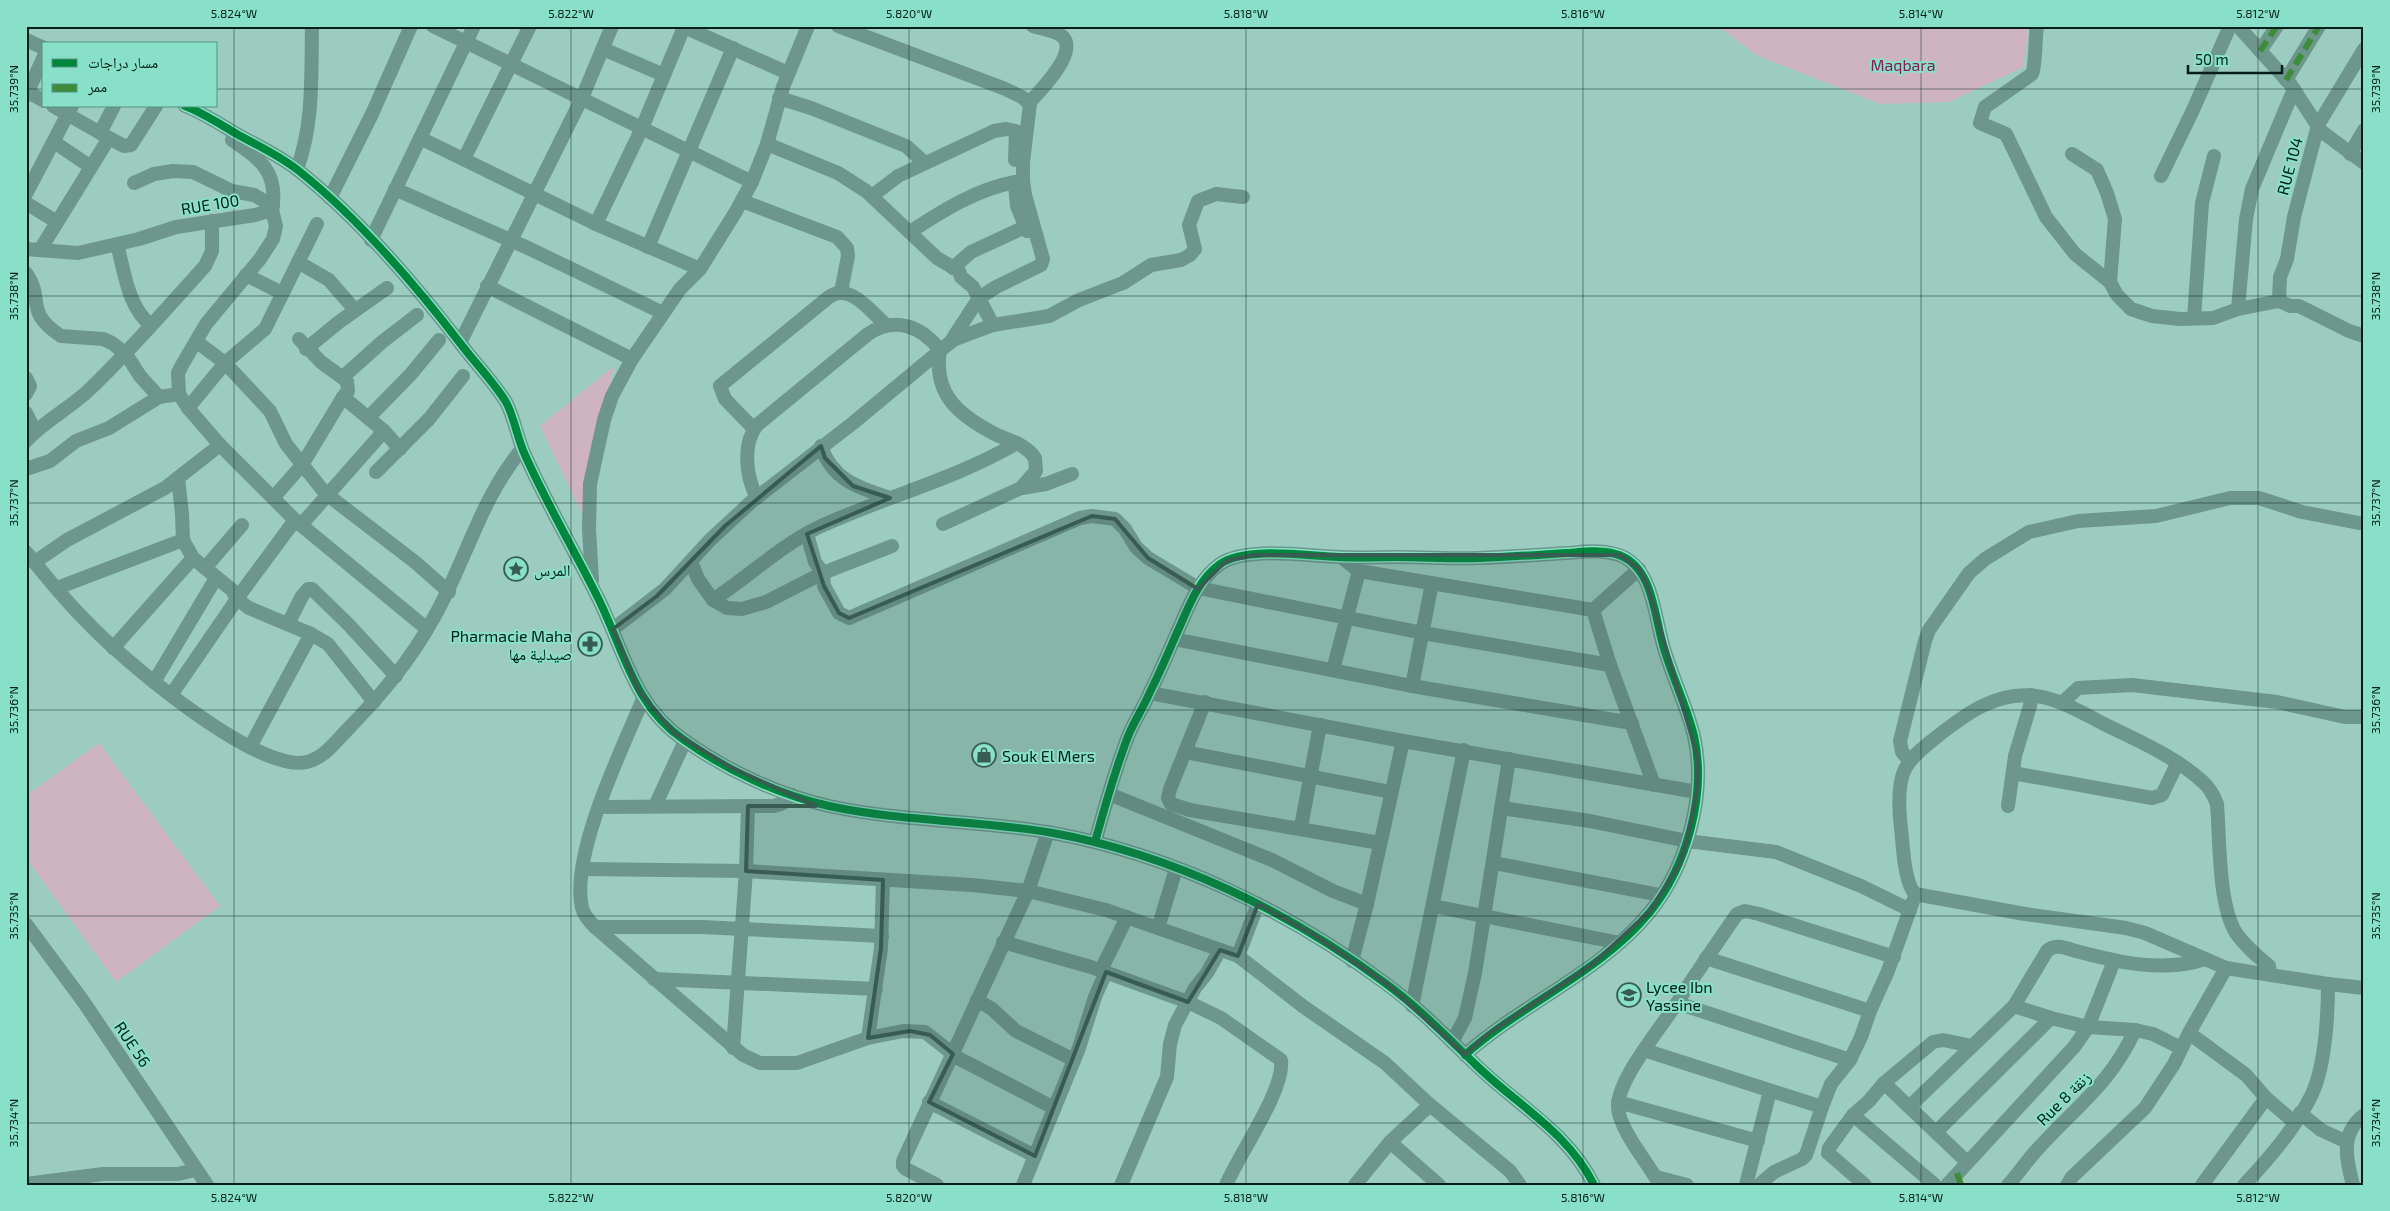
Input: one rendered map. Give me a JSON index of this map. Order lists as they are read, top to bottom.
{
  "streets": {
    "street": [
      "RUE 104",
      "RUE 100",
      "RUE 56",
      "Rue 8 زنقة"
    ]
  },
  "parks": ["Maqbara"],
  "places": {
    "place": ["المرس"],
    "pharmacy": ["Pharmacie Maha صيدلية مها"],
    "shop": ["Souk El Mers"],
    "school or university": ["Lycee Ibn Yassine"]
  },
  "legend": ["مسار دراجات", "ممر"],
  "scale_bar": "50 m",
  "coordinates": [
    "5.824°W",
    "5.822°W",
    "5.820°W",
    "5.818°W",
    "5.816°W",
    "5.814°W",
    "5.812°W",
    "35.739°N",
    "35.738°N",
    "35.737°N",
    "35.736°N",
    "35.735°N",
    "35.734°N"
  ]
}
